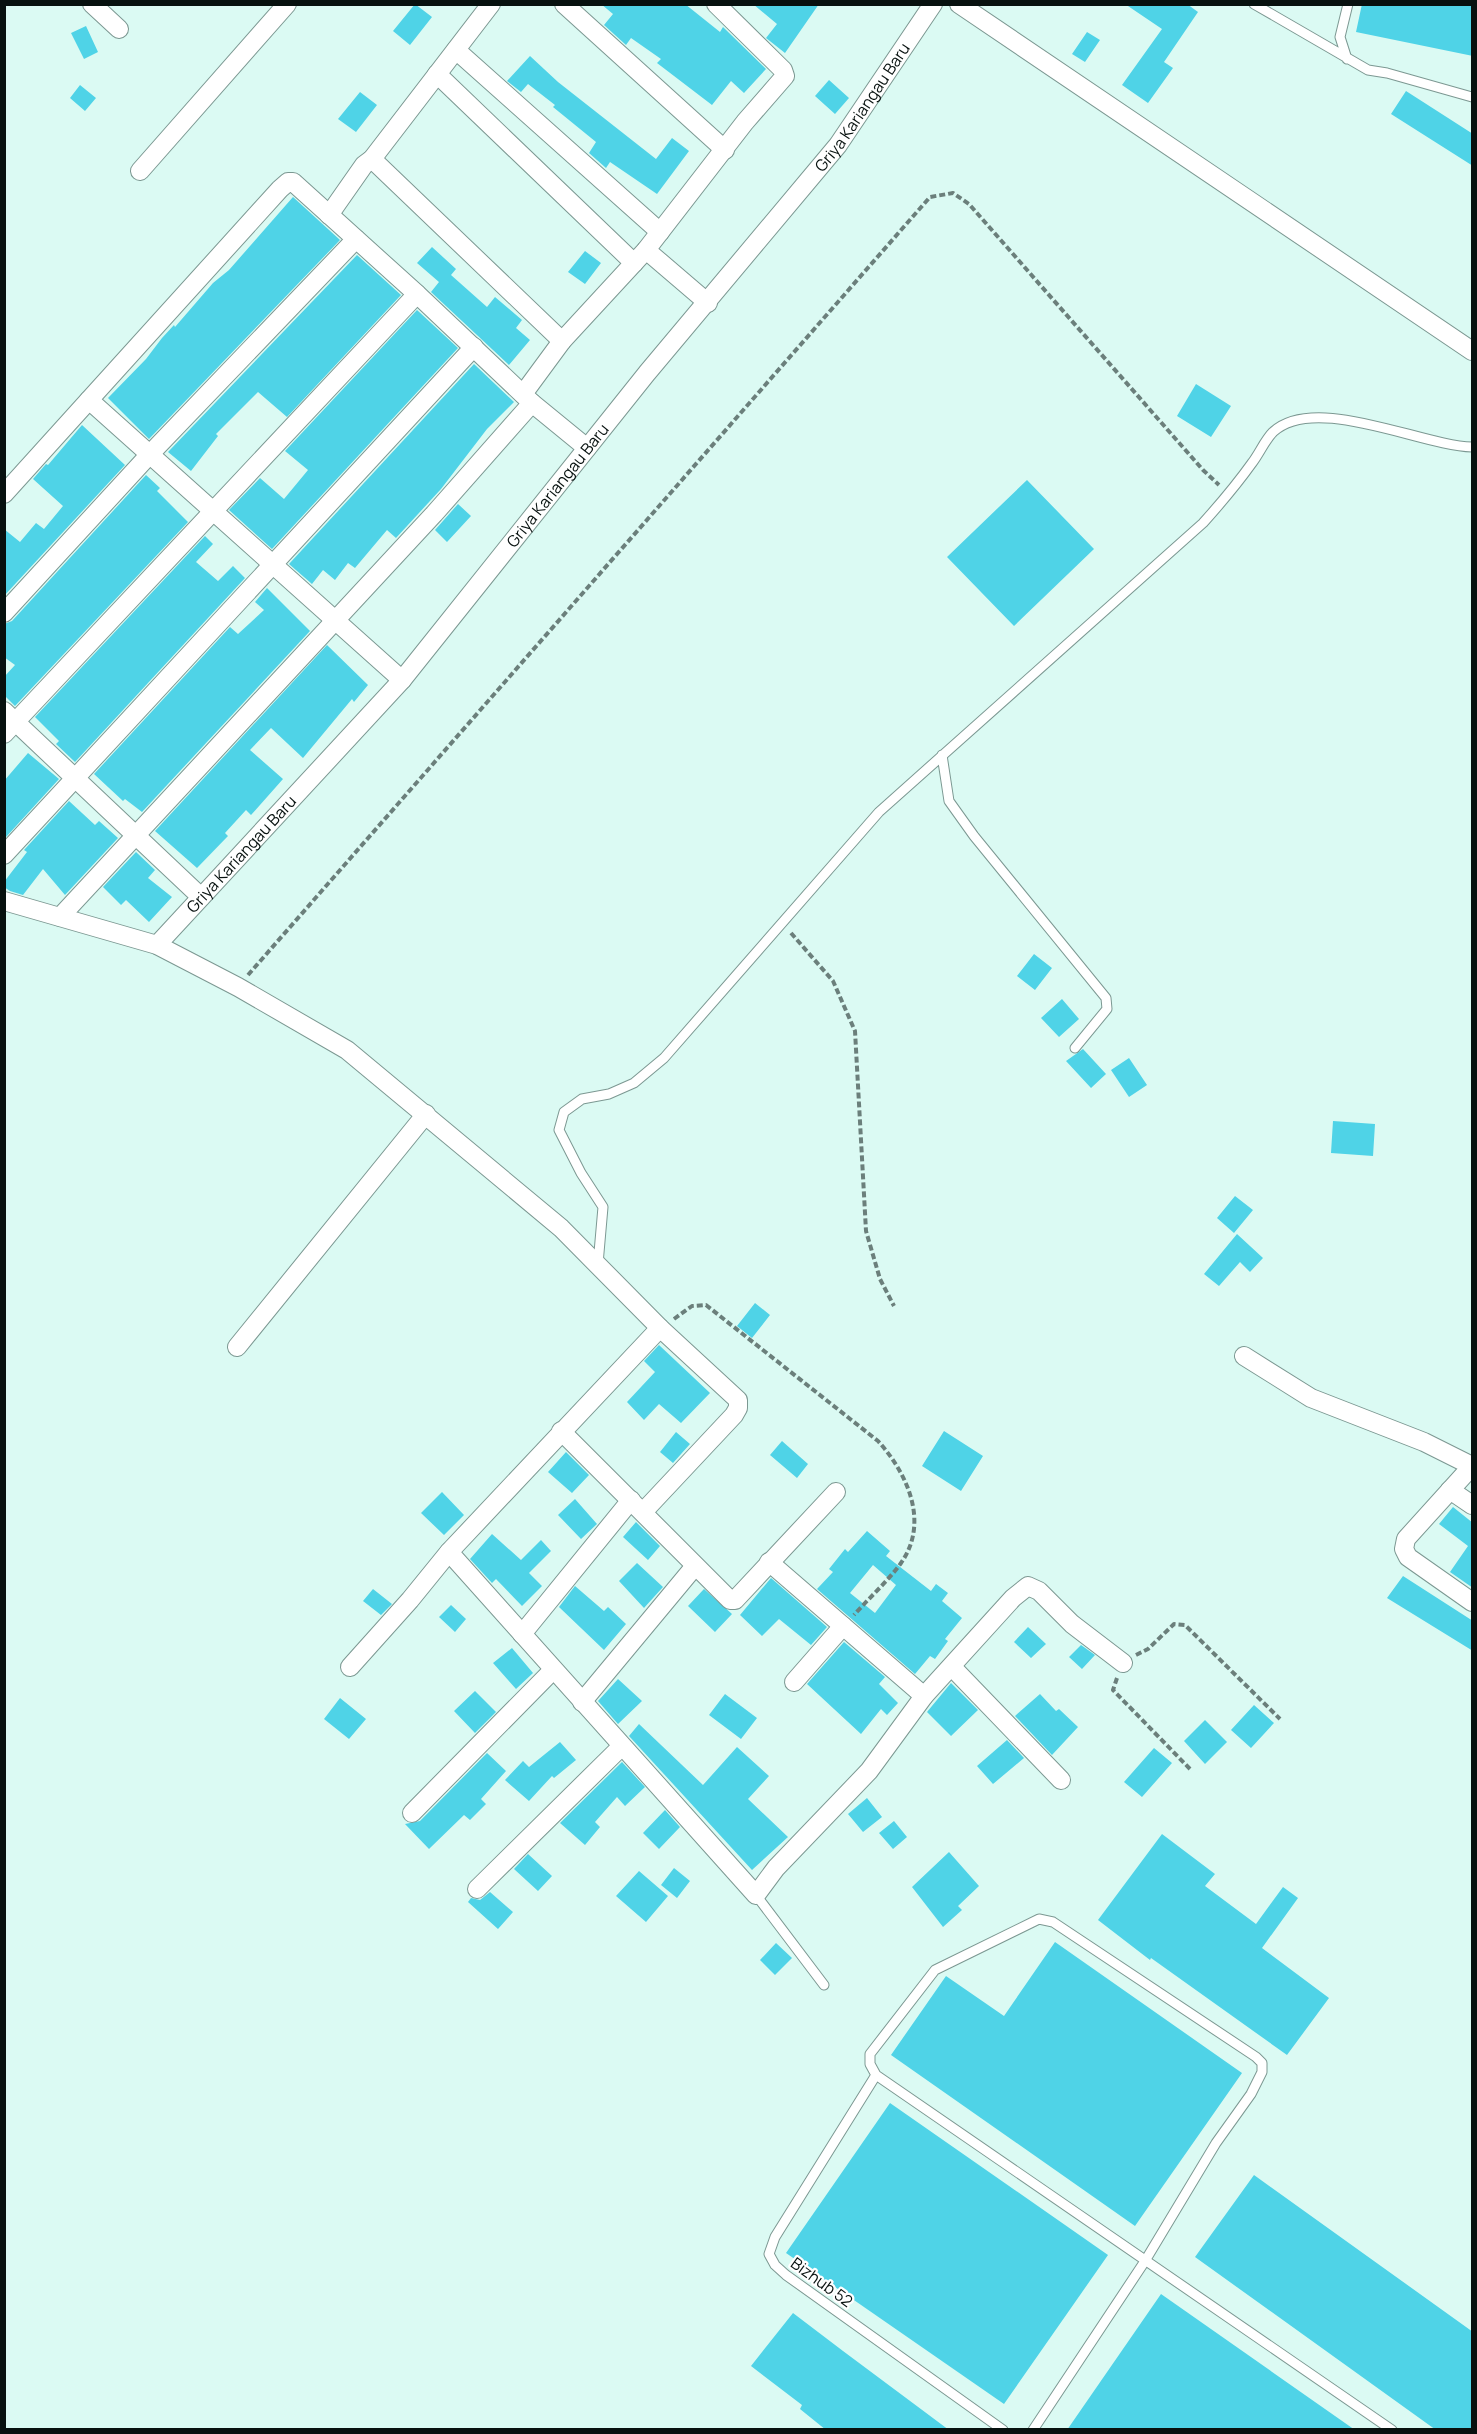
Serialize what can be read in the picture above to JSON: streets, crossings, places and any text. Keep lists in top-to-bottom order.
{
  "streets": {
    "street": ["Griya Kariangau Baru"],
    "lane": ["Bizhub 52"]
  }
}
